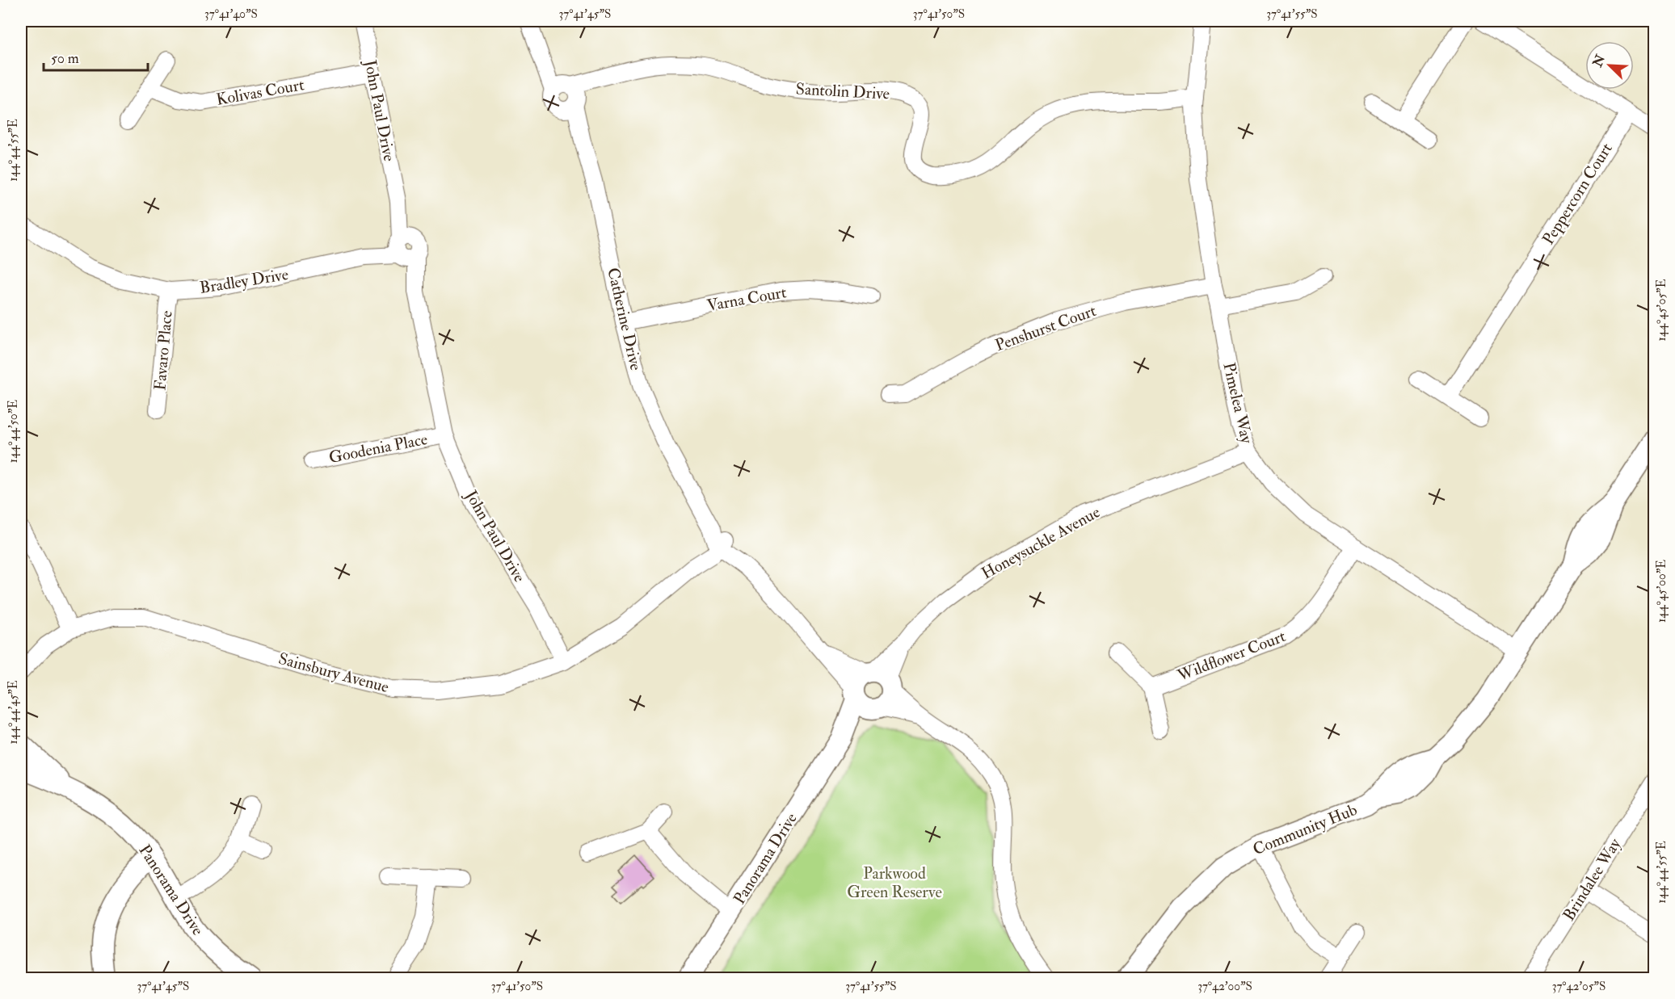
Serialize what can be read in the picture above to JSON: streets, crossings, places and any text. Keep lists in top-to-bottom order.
{
  "streets": {
    "street": [
      "Santolin Drive",
      "Kolivas Court",
      "John Paul Drive",
      "Peppercorn Court",
      "Bradley Drive",
      "Varna Court",
      "Catherine Drive",
      "Penshurst Court",
      "Favaro Place",
      "Pimelea Way",
      "Goodenia Place",
      "Honeysuckle Avenue",
      "Wildflower Court",
      "Sainsbury Avenue",
      "Community Hub",
      "Panorama Drive",
      "Brindalee Way"
    ]
  },
  "crossings": [
    ["Santolin Drive", "Catherine Drive"],
    ["Santolin Drive", "Pimelea Way"],
    ["Kolivas Court", "John Paul Drive"],
    ["John Paul Drive", "Bradley Drive"],
    ["John Paul Drive", "Goodenia Place"],
    ["John Paul Drive", "Sainsbury Avenue"],
    ["Bradley Drive", "Favaro Place"],
    ["Varna Court", "Catherine Drive"],
    ["Catherine Drive", "Sainsbury Avenue"],
    ["Penshurst Court", "Pimelea Way"],
    ["Pimelea Way", "Honeysuckle Avenue"],
    ["Pimelea Way", "Wildflower Court"],
    ["Pimelea Way", "Community Hub"],
    ["Honeysuckle Avenue", "Panorama Drive"]
  ],
  "parks": ["Parkwood Green Reserve"],
  "scale_bar": "50 m",
  "north": "top left",
  "coordinates": [
    "37°41'40\"S",
    "37°41'45\"S",
    "37°41'50\"S",
    "37°41'55\"S",
    "144°44'55\"E",
    "144°45'05\"E",
    "144°44'50\"E",
    "144°45'00\"E",
    "144°44'45\"E",
    "37°42'00\"S",
    "37°42'05\"S"
  ]
}
